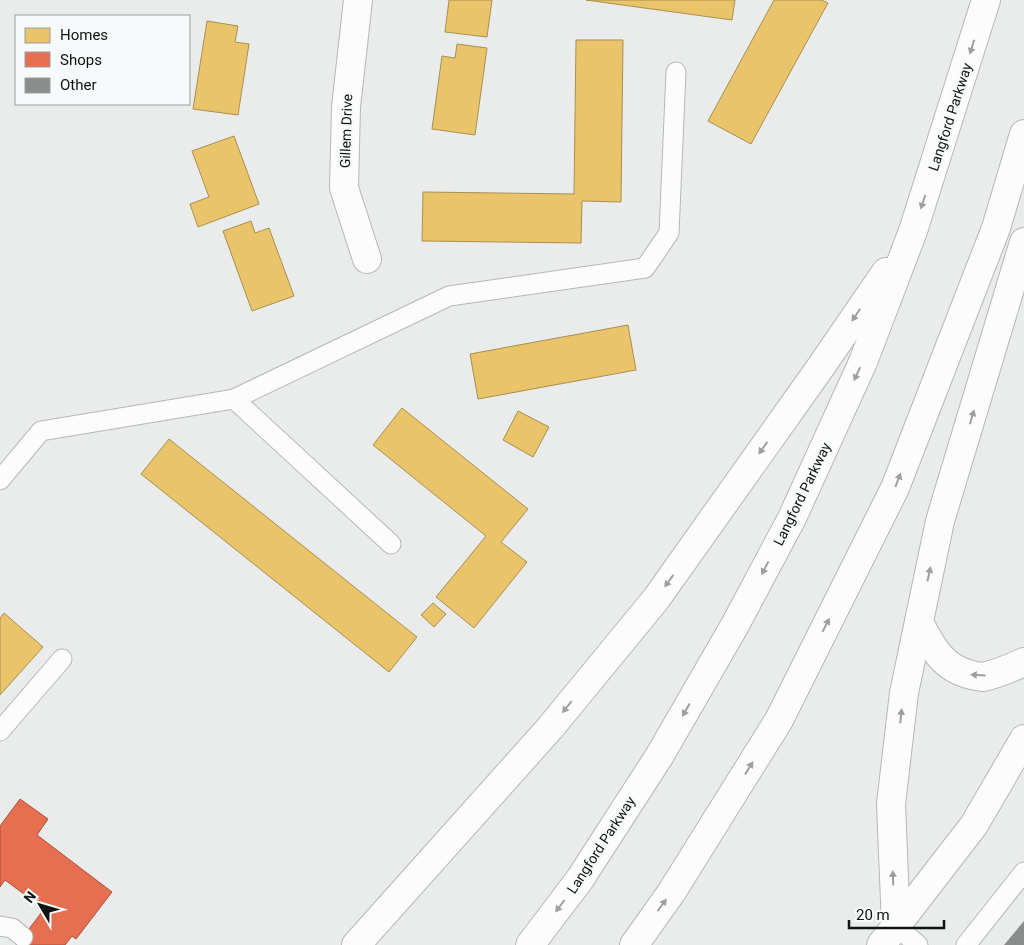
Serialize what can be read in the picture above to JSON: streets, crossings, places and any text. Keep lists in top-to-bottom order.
{
  "streets": {
    "main road": ["Langford Parkway", "Gillem Drive"]
  },
  "legend": ["Homes", "Shops", "Other"],
  "scale_bar": "20 m",
  "north": "top left"
}
